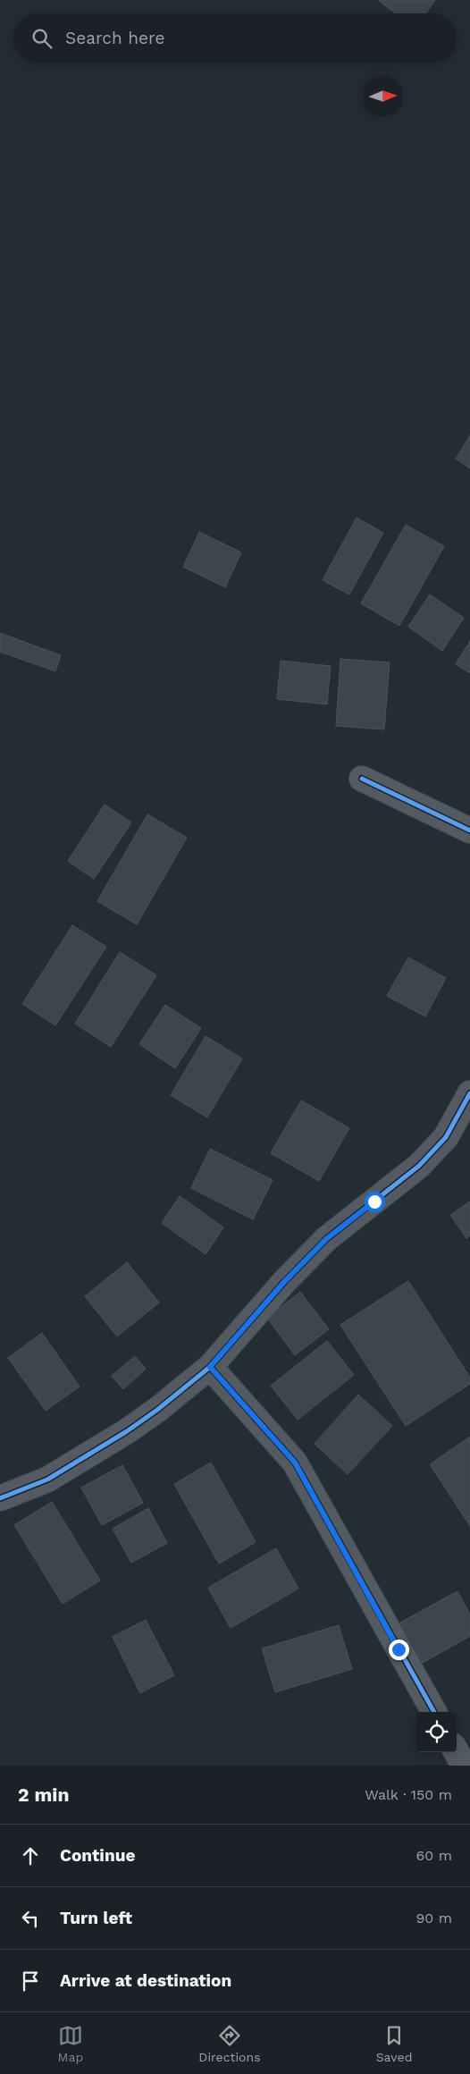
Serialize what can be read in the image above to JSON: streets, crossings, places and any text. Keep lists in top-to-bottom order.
{
  "north": "right",
  "page": {
    "search": "Search here",
    "heading": ["2 min", "Walk · 150 m"],
    "list": [
      ["Continue", "60 m"],
      ["Turn left", "90 m"],
      "Arrive at destination"
    ],
    "nav": ["Map", "Directions", "Saved"]
  }
}
